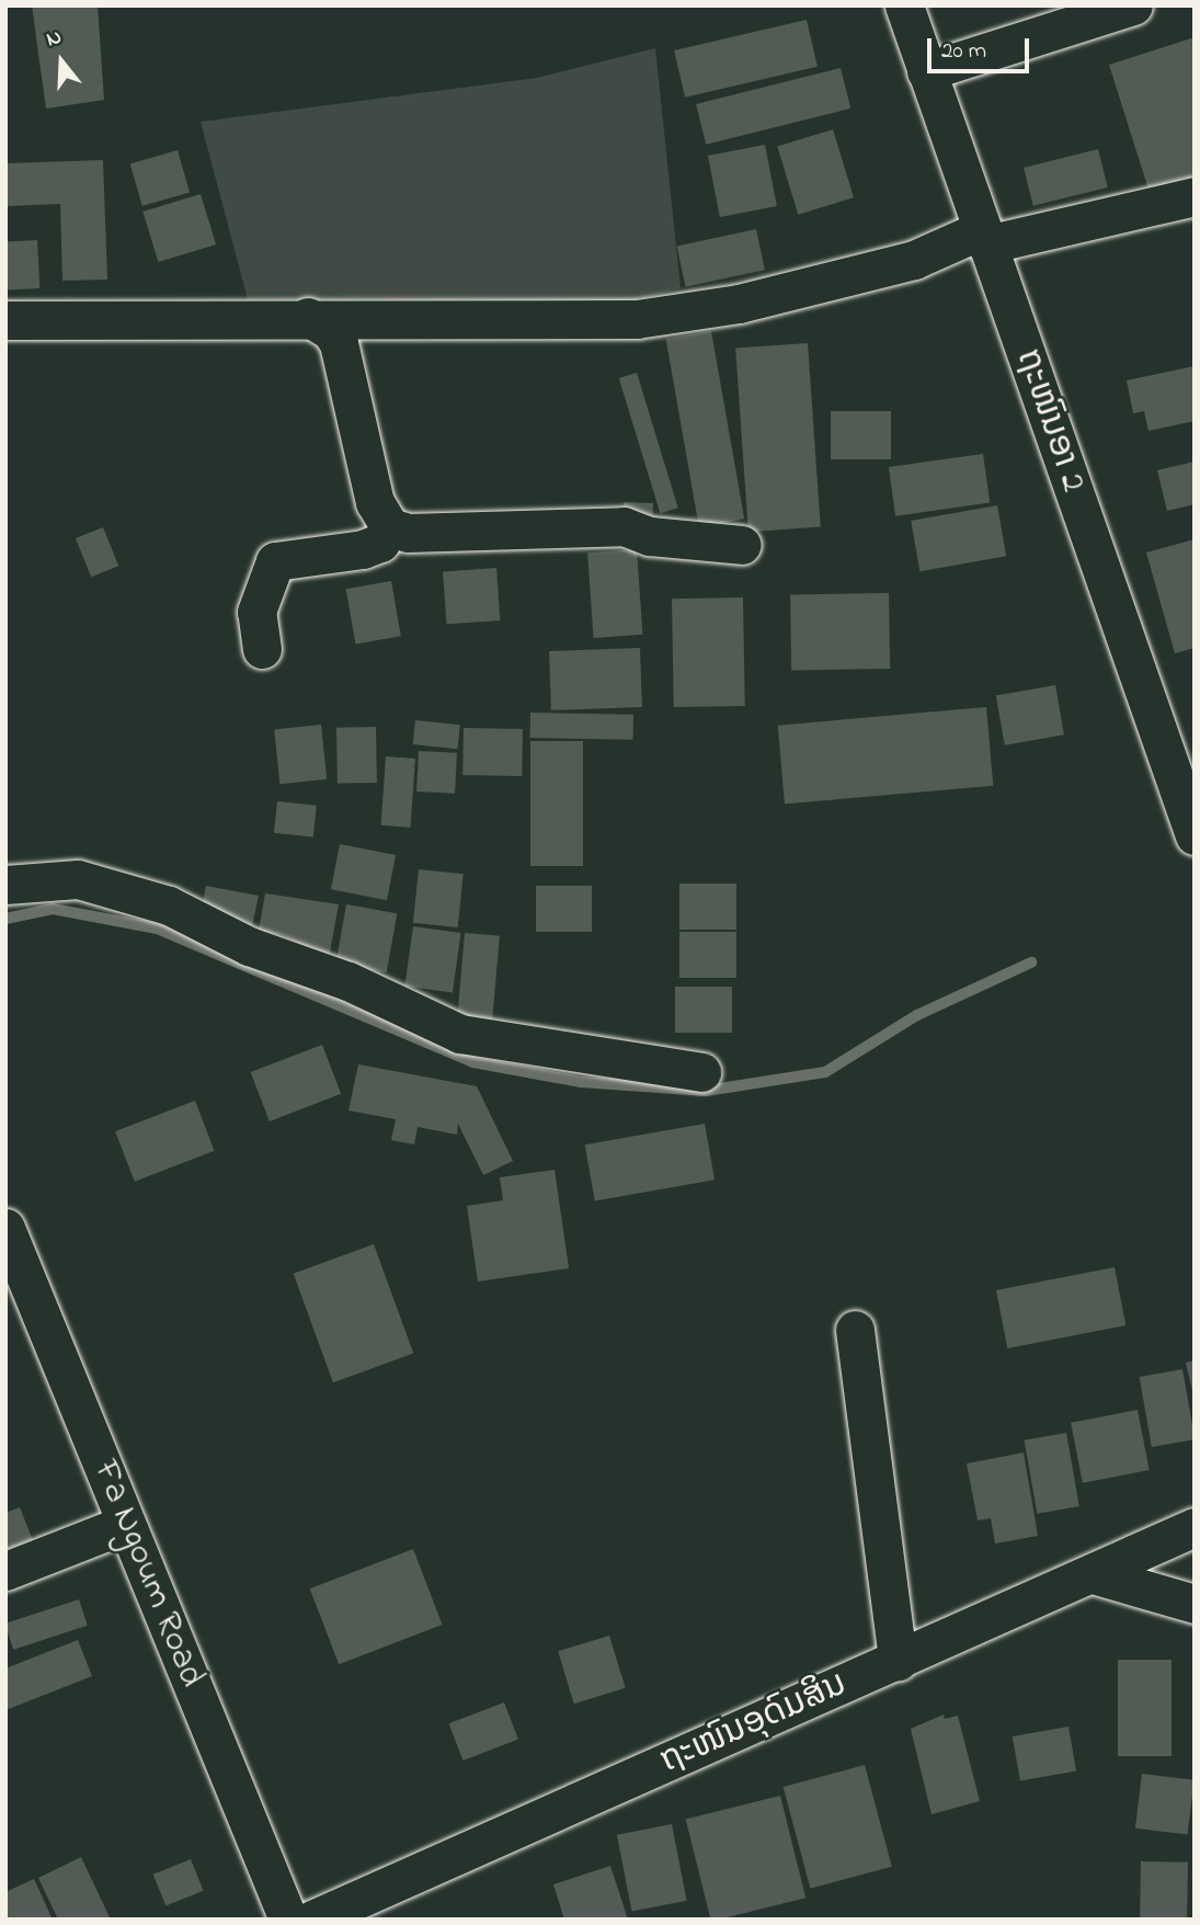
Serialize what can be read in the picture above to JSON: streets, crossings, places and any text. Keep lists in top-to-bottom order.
{
  "streets": {
    "street": ["ຖະໜົນອາ 2", "Fa Ngoum Road", "ຖະໜົນອຸດົມສິນ"]
  },
  "scale_bar": "20 m",
  "north": "top"
}
